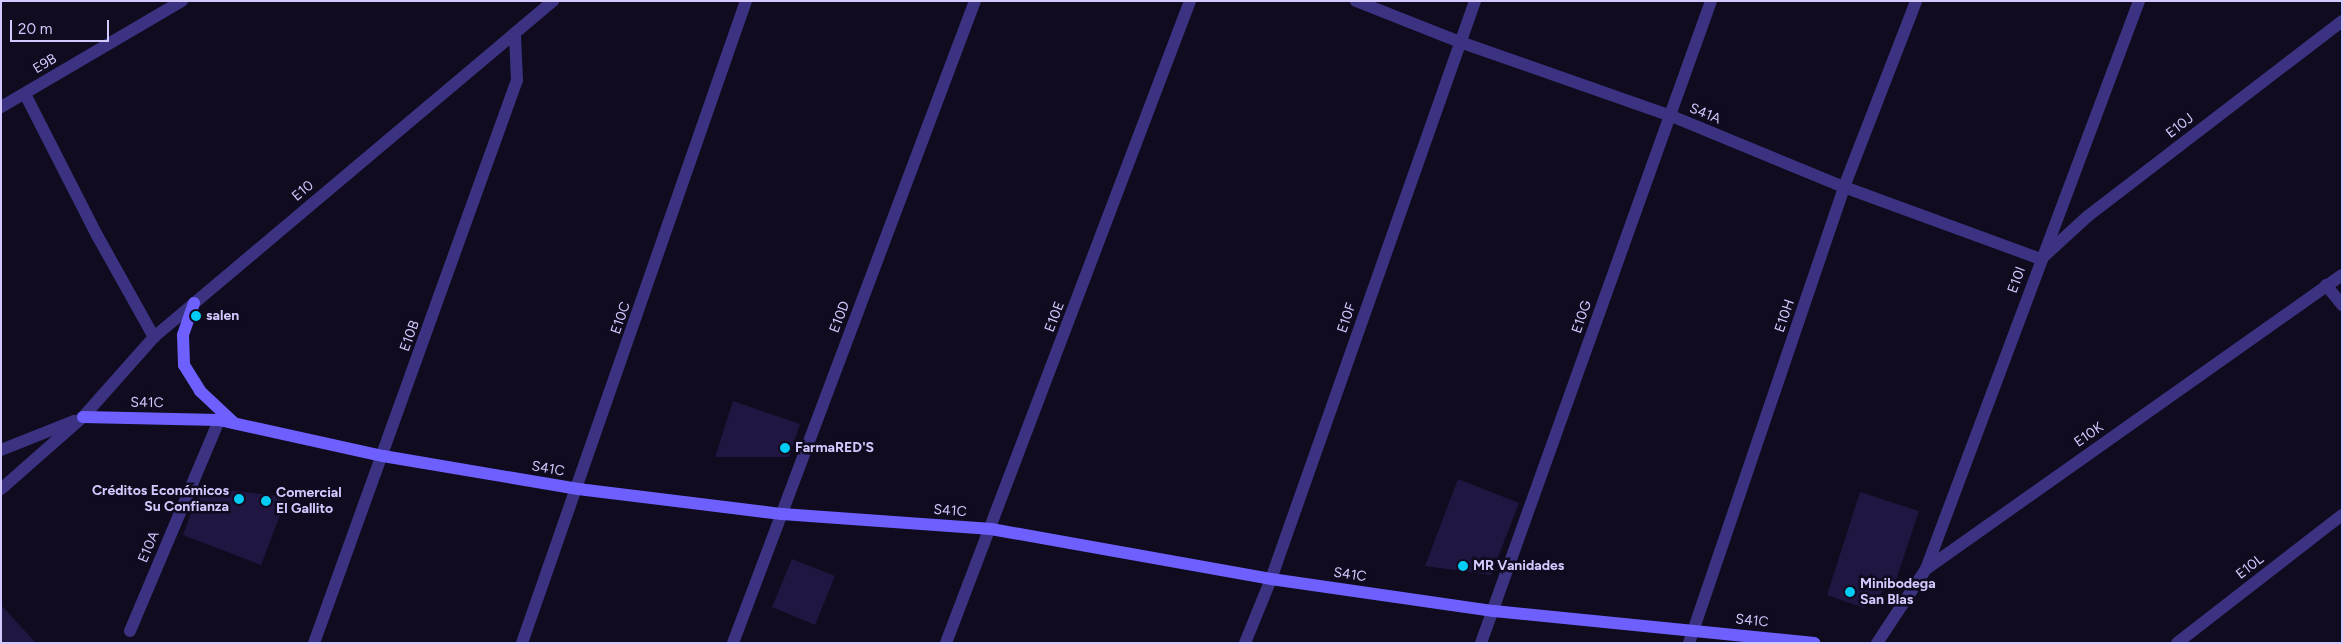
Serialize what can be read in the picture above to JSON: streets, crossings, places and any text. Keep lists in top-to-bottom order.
{
  "streets": {
    "street": [
      "E9B",
      "S41A",
      "E10J",
      "E10",
      "E10I",
      "E10H",
      "E10D",
      "E10E",
      "E10G",
      "E10C",
      "E10F",
      "E10B",
      "S41C",
      "E10K",
      "E10A",
      "E10L"
    ]
  },
  "crossings": [
    ["S41A", "E10J"],
    ["S41A", "E10I"],
    ["S41A", "E10H"],
    ["S41A", "E10G"],
    ["S41A", "E10F"],
    ["E10J", "E10I"],
    ["E10", "E10B"],
    ["E10", "S41C"],
    ["E10I", "E10K"],
    ["E10H", "S41C"],
    ["E10D", "S41C"],
    ["E10E", "S41C"],
    ["E10G", "S41C"],
    ["E10C", "S41C"],
    ["E10F", "S41C"],
    ["E10B", "S41C"],
    ["S41C", "E10A"]
  ],
  "places": [
    "salen",
    "FarmaRED'S",
    "Créditos Económicos Su Confianza",
    "Comercial El Gallito",
    "MR Vanidades",
    "Minibodega San Blas"
  ],
  "scale_bar": "20 m"
}
